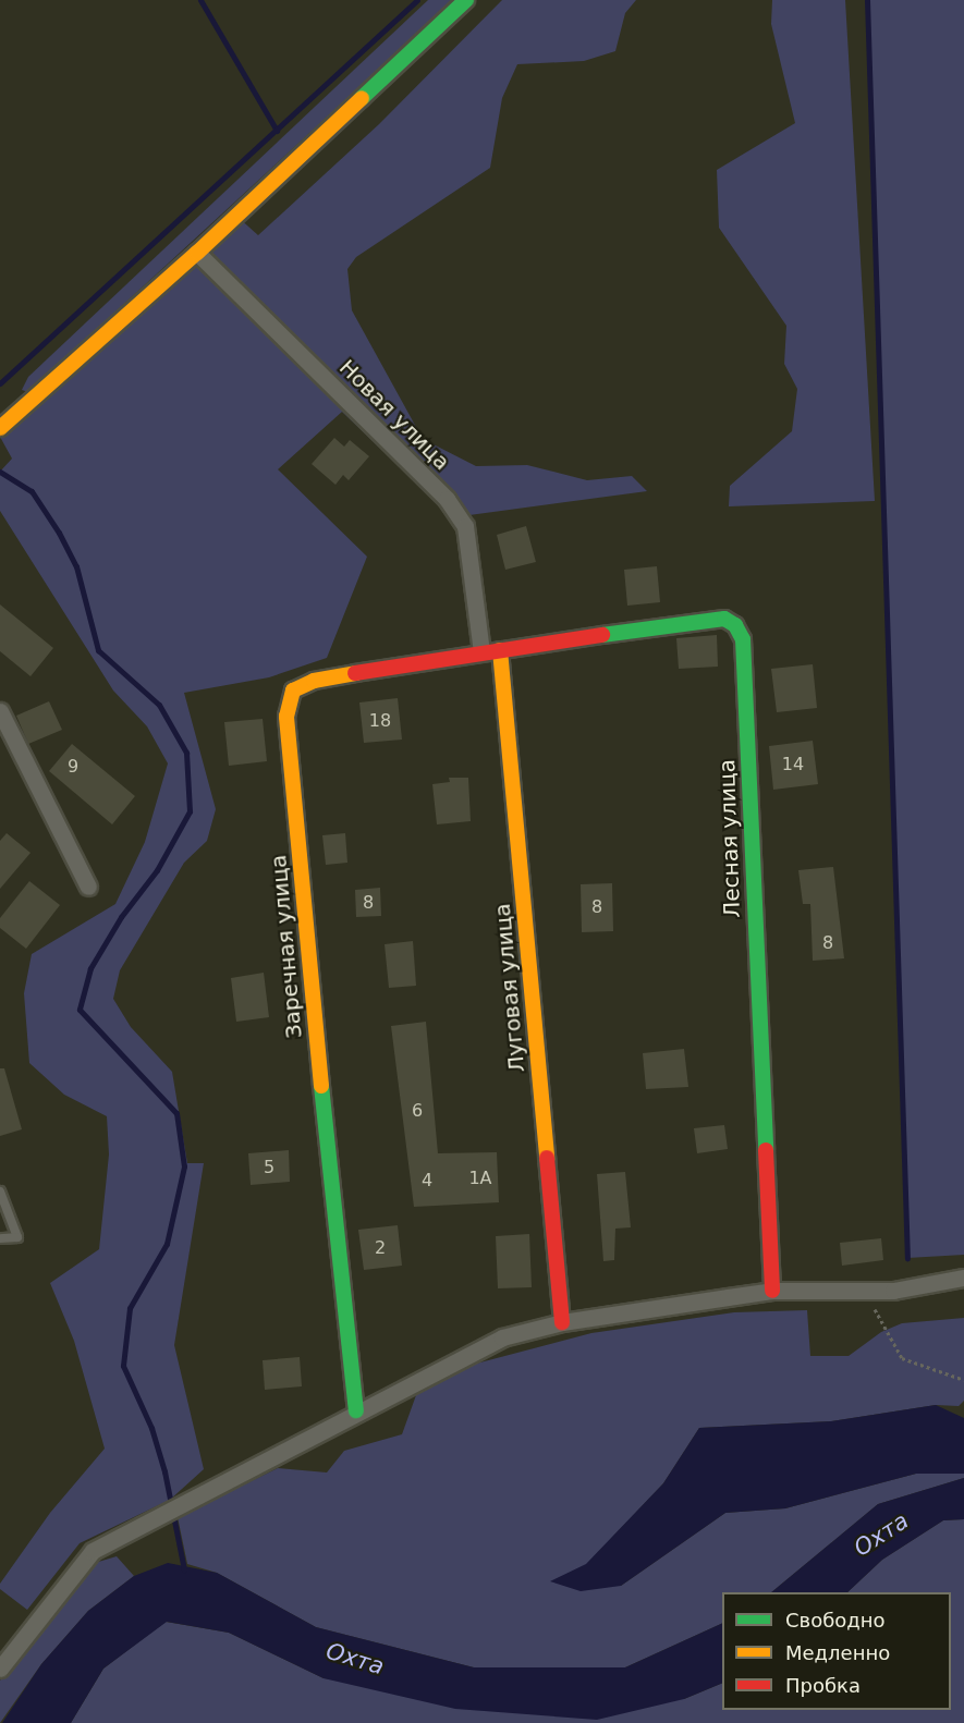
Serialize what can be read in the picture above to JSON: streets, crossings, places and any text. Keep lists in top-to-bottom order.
{
  "streets": {
    "street": [
      "Новая улица",
      "Лесная улица",
      "Заречная улица",
      "Луговая улица"
    ]
  },
  "crossings": [
    ["Новая улица", "Заречная улица"],
    ["Лесная улица", "Заречная улица"],
    ["Лесная улица", "Луговая улица"],
    ["Заречная улица", "Луговая улица"]
  ],
  "water": ["Охта"],
  "house_numbers": [
    "18",
    "14",
    "9",
    "8",
    "8",
    "8",
    "6",
    "5",
    "1А",
    "4",
    "2"
  ],
  "legend": ["Свободно", "Медленно", "Пробка"]
}
